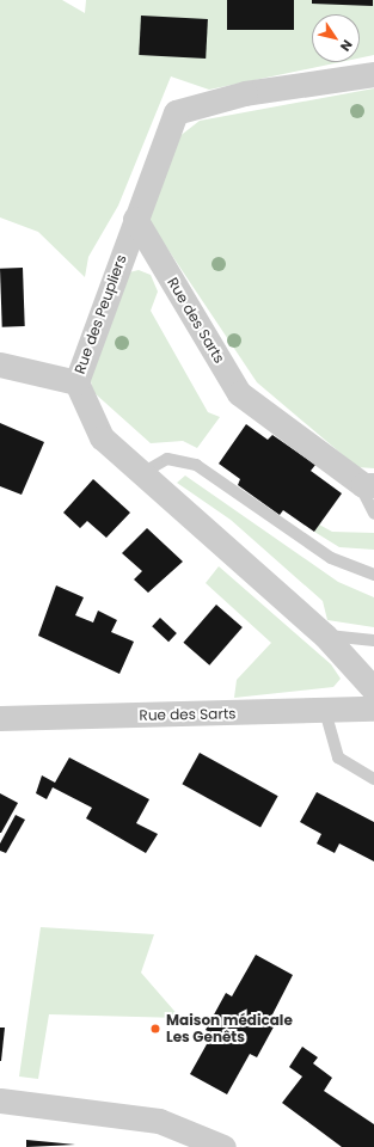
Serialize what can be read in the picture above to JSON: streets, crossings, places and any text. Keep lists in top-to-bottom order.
{
  "streets": {
    "street": ["Rue des Peupliers", "Rue des Sarts"]
  },
  "crossings": [
    ["Rue des Peupliers", "Rue des Sarts"]
  ],
  "places": ["Maison médicale Les Genêts"],
  "north": "bottom right"
}
